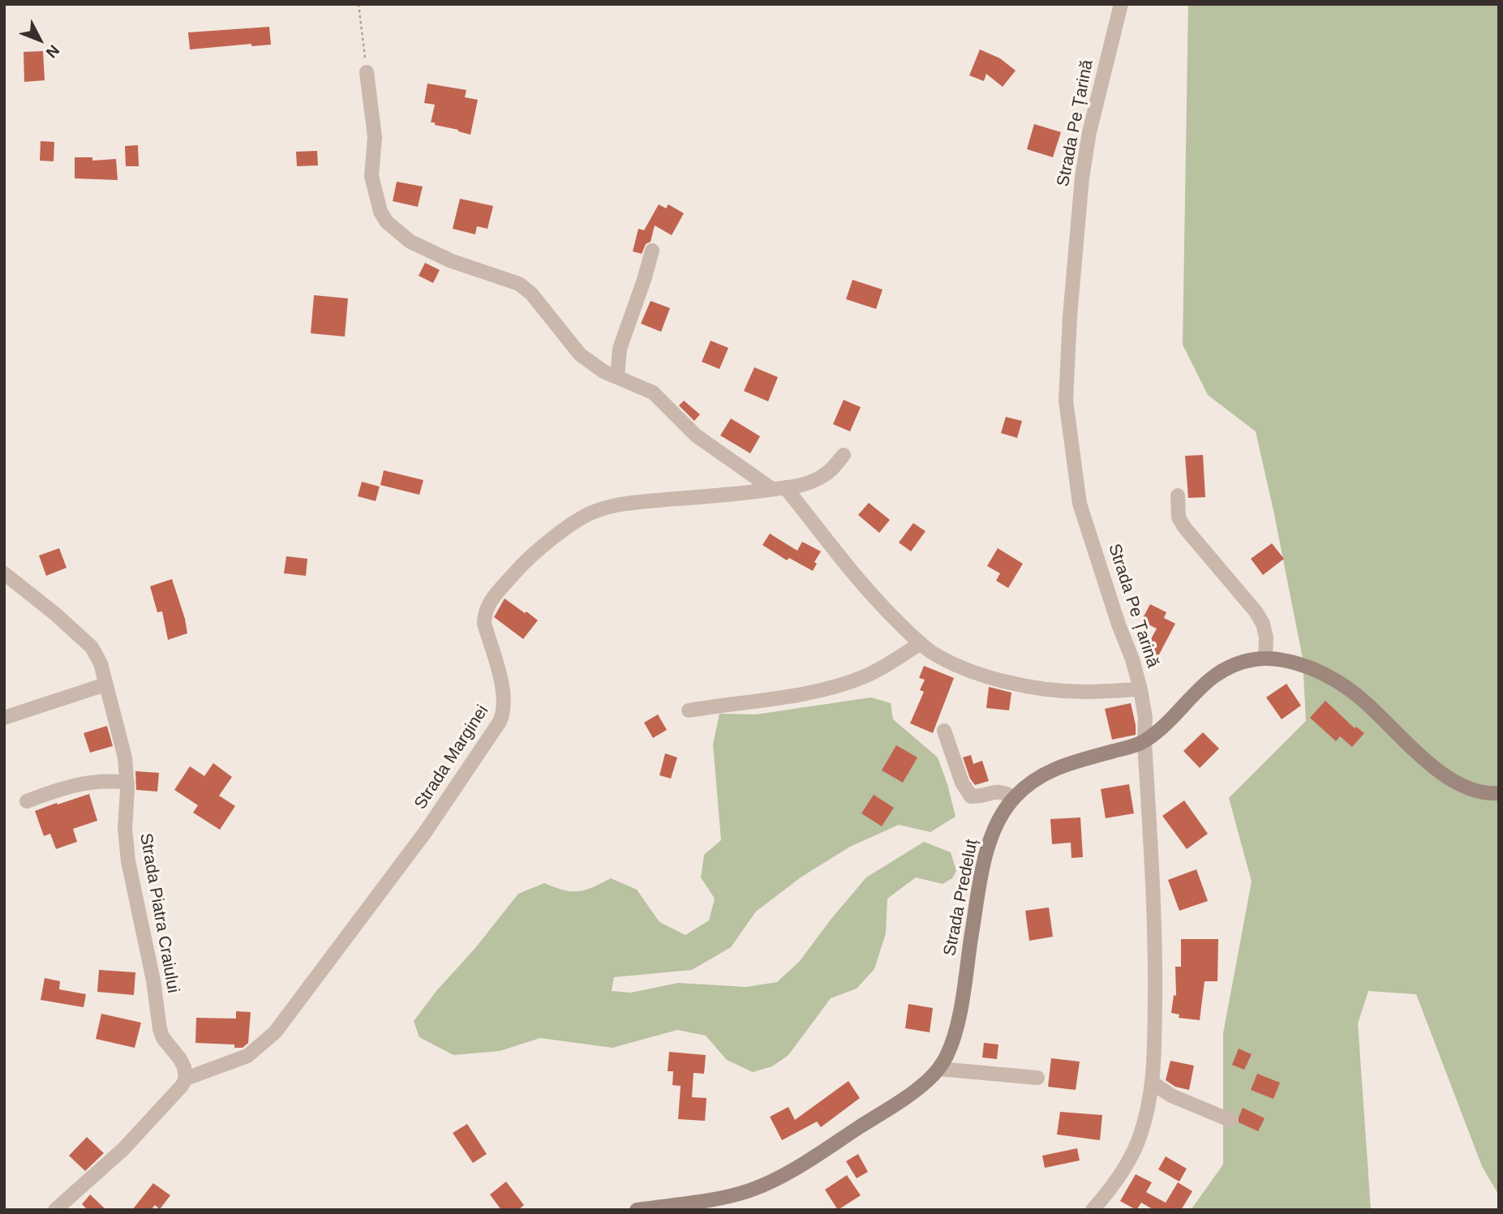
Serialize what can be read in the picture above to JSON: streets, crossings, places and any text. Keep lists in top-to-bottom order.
{
  "streets": {
    "main road": ["Strada Predeluț"],
    "street": ["Strada Pe Țarină", "Strada Marginei", "Strada Piatra Craiului"]
  },
  "crossings": [
    ["Strada Pe Țarină", "Strada Predeluț"],
    ["Strada Marginei", "Strada Piatra Craiului"]
  ],
  "north": "bottom right"
}
